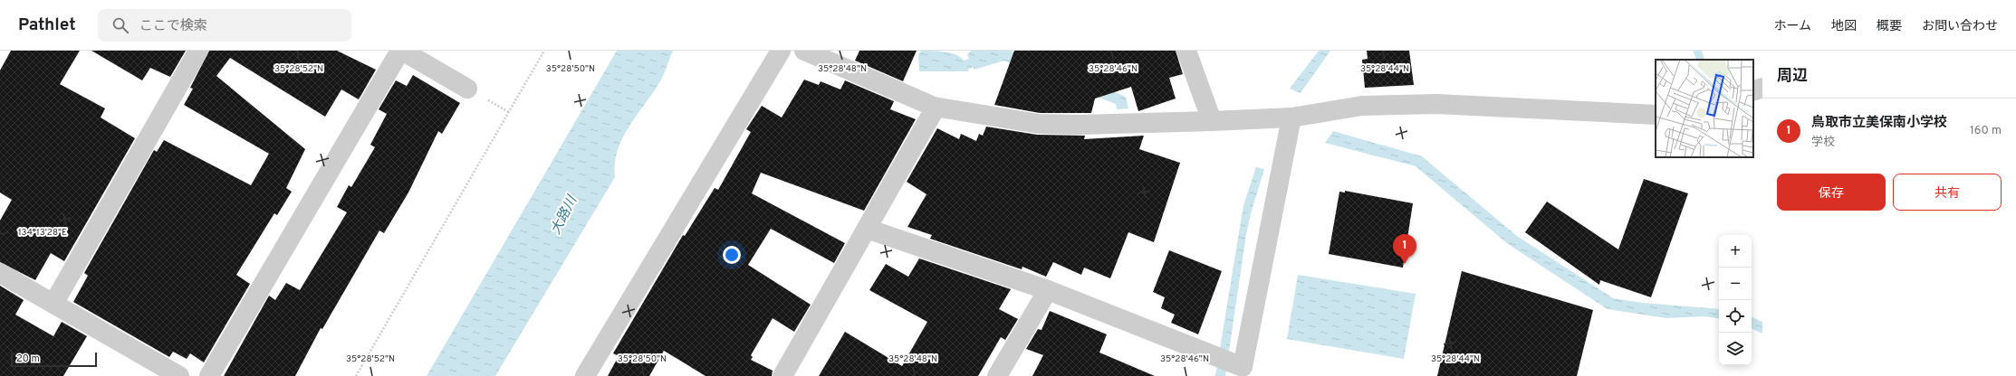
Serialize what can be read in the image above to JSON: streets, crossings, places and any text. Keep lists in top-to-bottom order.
{
  "water": ["大路川"],
  "scale_bar": "20 m",
  "page": {
    "header": "Pathlet",
    "search": "ここで検索",
    "nav": [
      "ホーム",
      "地図",
      "概要",
      "お問い合わせ"
    ],
    "heading": "周辺",
    "list": [
      {
        "mark": "1",
        "name": "鳥取市立美保南小学校",
        "note": "学校",
        "value": "160 m"
      }
    ],
    "buttons": ["保存", "共有"],
    "pins": "1",
    "map_buttons": ["+", "−"],
    "scale": "20 m"
  },
  "coordinates": [
    "35°28'52\"N",
    "35°28'50\"N",
    "35°28'48\"N",
    "35°28'46\"N",
    "35°28'44\"N",
    "134°13'28\"E"
  ]
}
